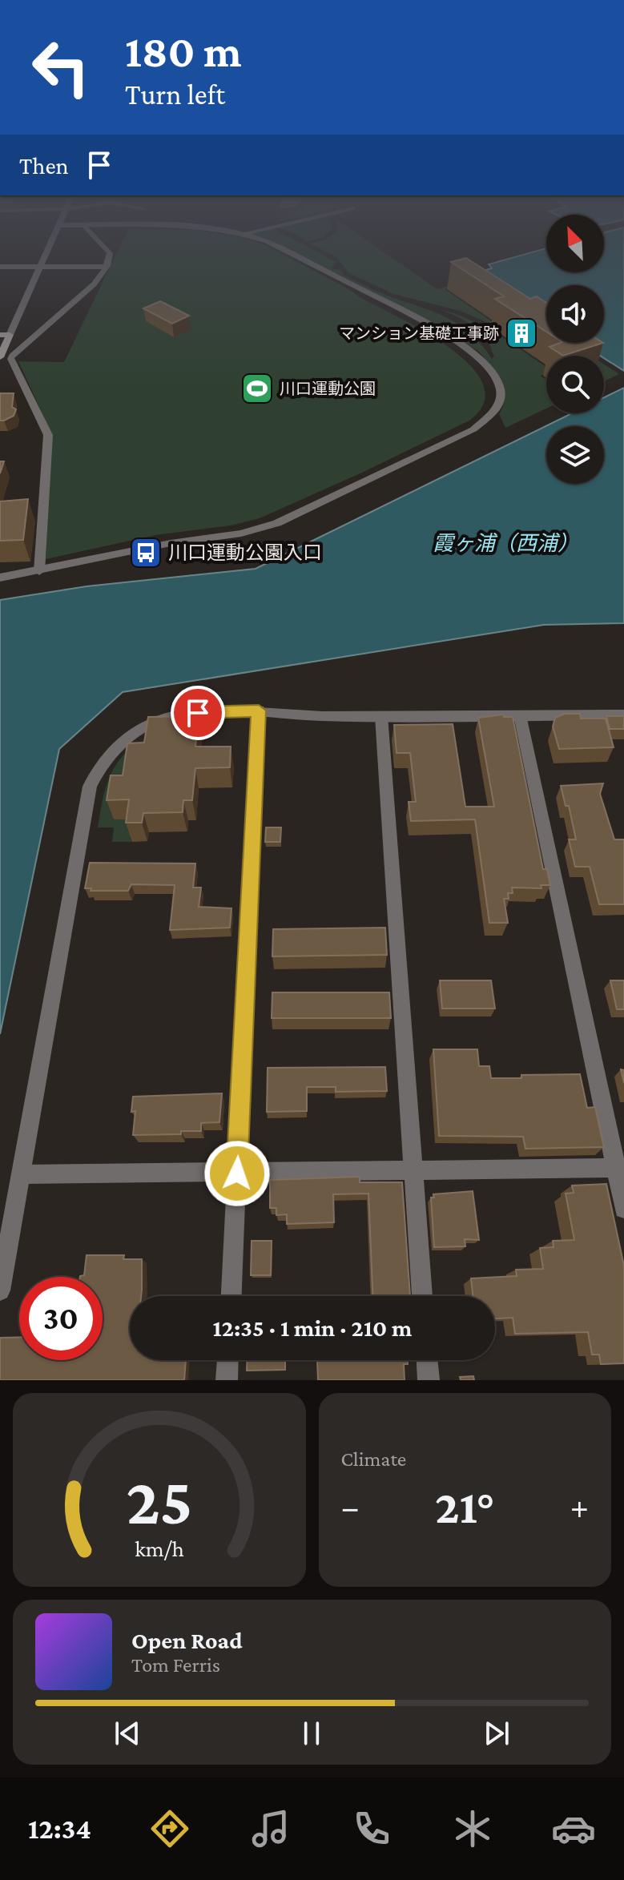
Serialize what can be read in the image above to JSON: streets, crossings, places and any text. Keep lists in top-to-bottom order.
{
  "water": ["霞ヶ浦（西浦）"],
  "places": {
    "building": ["マンション基礎工事跡"],
    "sports": ["川口運動公園"],
    "bus stop": ["川口運動公園入口"]
  },
  "north": "top left",
  "page": {
    "turn": ["180 m", "Turn left"],
    "then": "Then",
    "limit": "30",
    "trip": "12:35 · 1 min · 210 m",
    "tile": "Climate",
    "heat": ["−", "21°", "+"],
    "song": ["Open Road", "Tom Ferris"],
    "tabs": "12:34",
    "gauge": ["25", "km/h"]
  }
}
